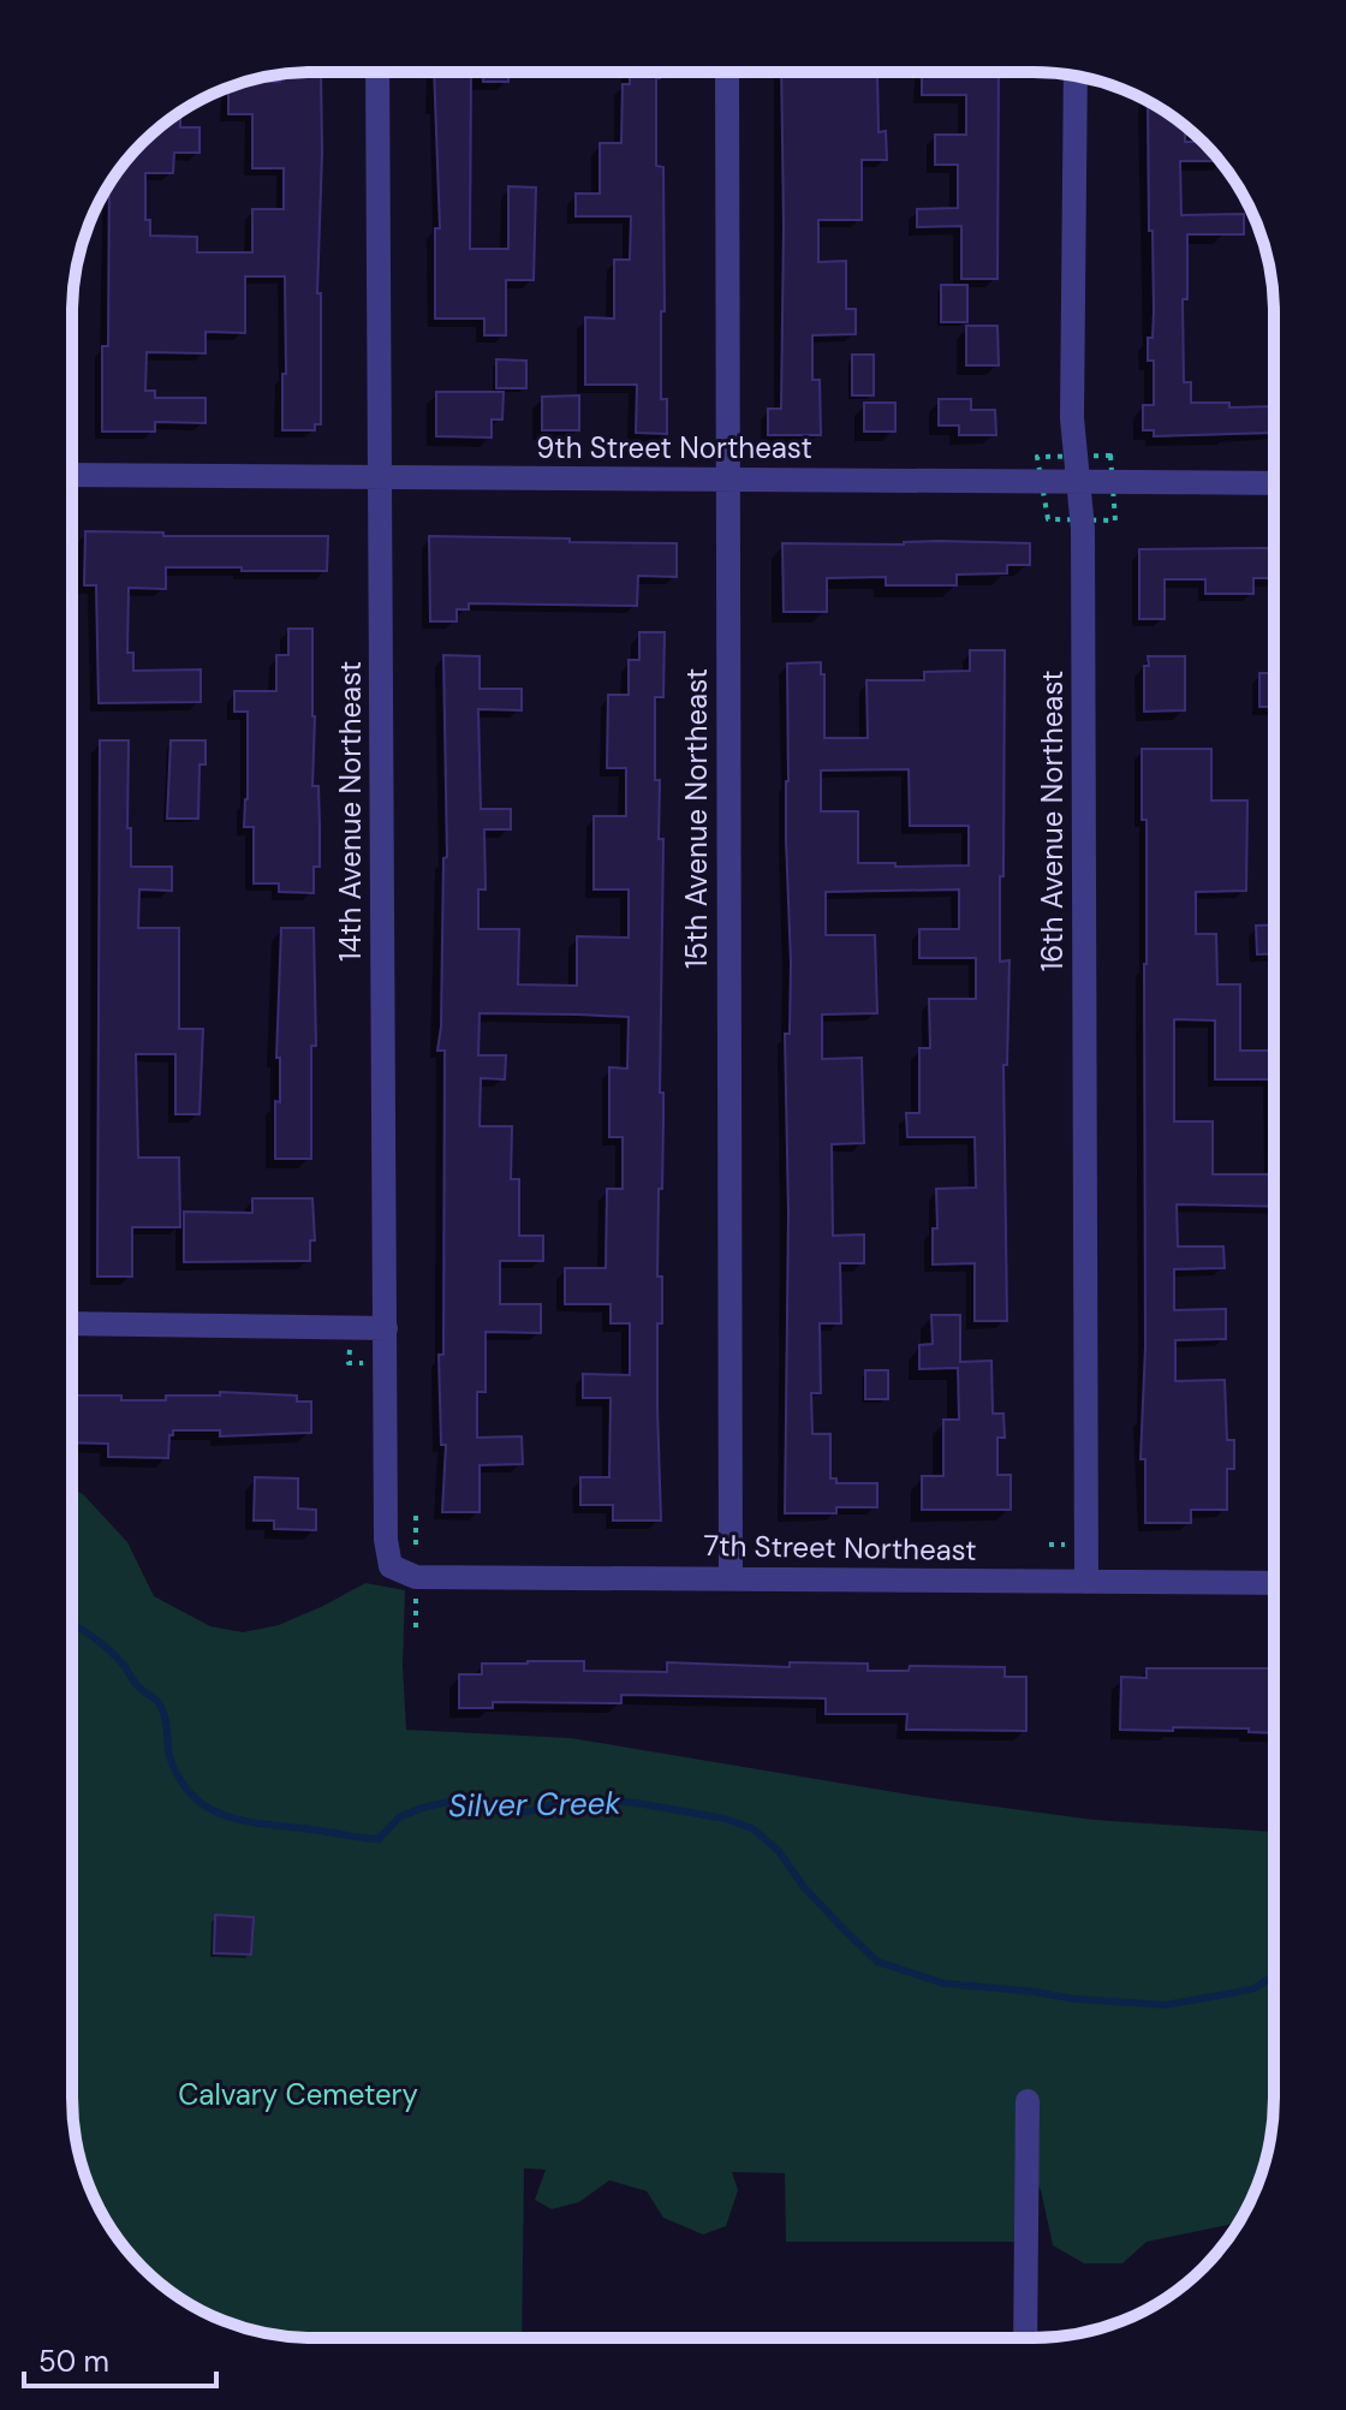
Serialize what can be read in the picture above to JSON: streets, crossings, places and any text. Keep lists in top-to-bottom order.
{
  "streets": {
    "street": [
      "9th Street Northeast",
      "14th Avenue Northeast",
      "15th Avenue Northeast",
      "16th Avenue Northeast",
      "7th Street Northeast"
    ]
  },
  "crossings": [
    ["9th Street Northeast", "14th Avenue Northeast"],
    ["9th Street Northeast", "15th Avenue Northeast"],
    ["9th Street Northeast", "16th Avenue Northeast"],
    ["14th Avenue Northeast", "7th Street Northeast"],
    ["15th Avenue Northeast", "7th Street Northeast"],
    ["16th Avenue Northeast", "7th Street Northeast"]
  ],
  "water": ["Silver Creek"],
  "parks": ["Calvary Cemetery"],
  "scale_bar": "50 m"
}
